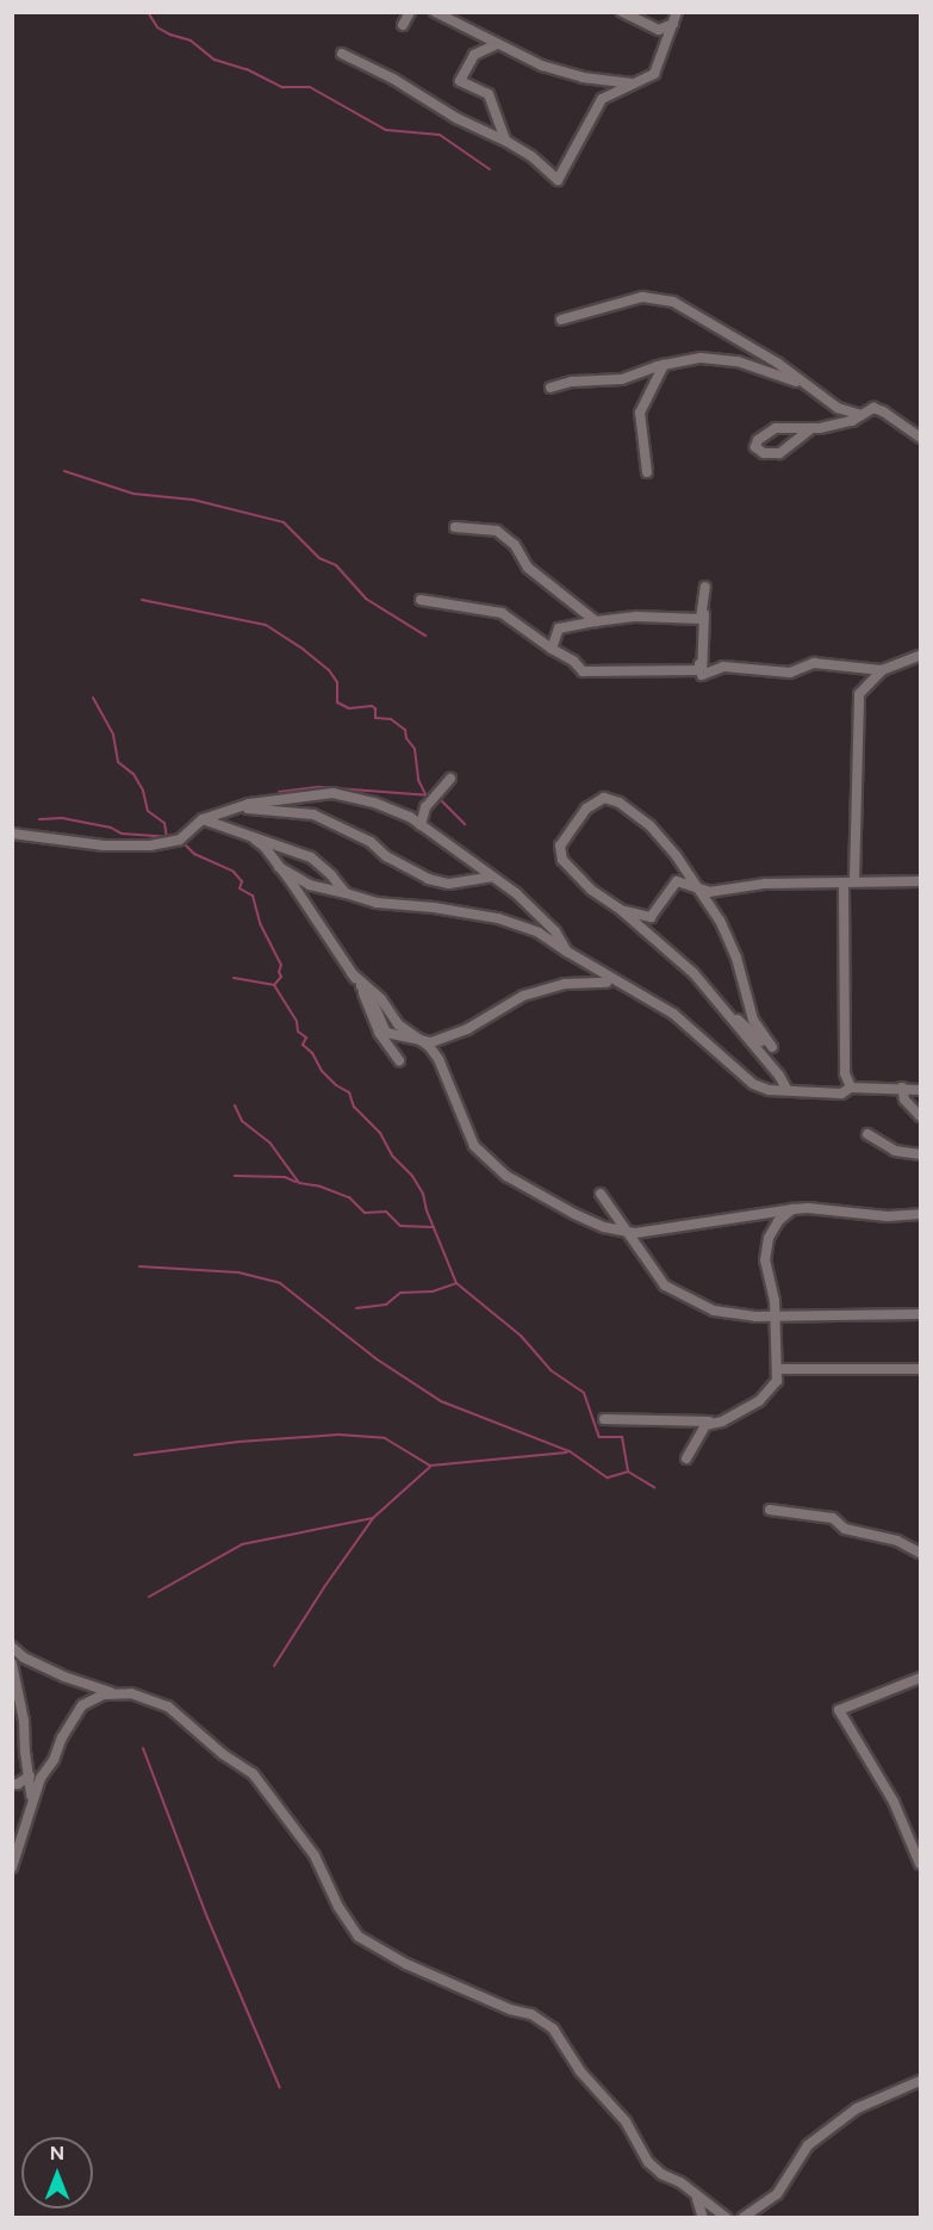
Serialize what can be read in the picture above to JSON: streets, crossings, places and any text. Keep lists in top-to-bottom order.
{
  "north": "top"
}
